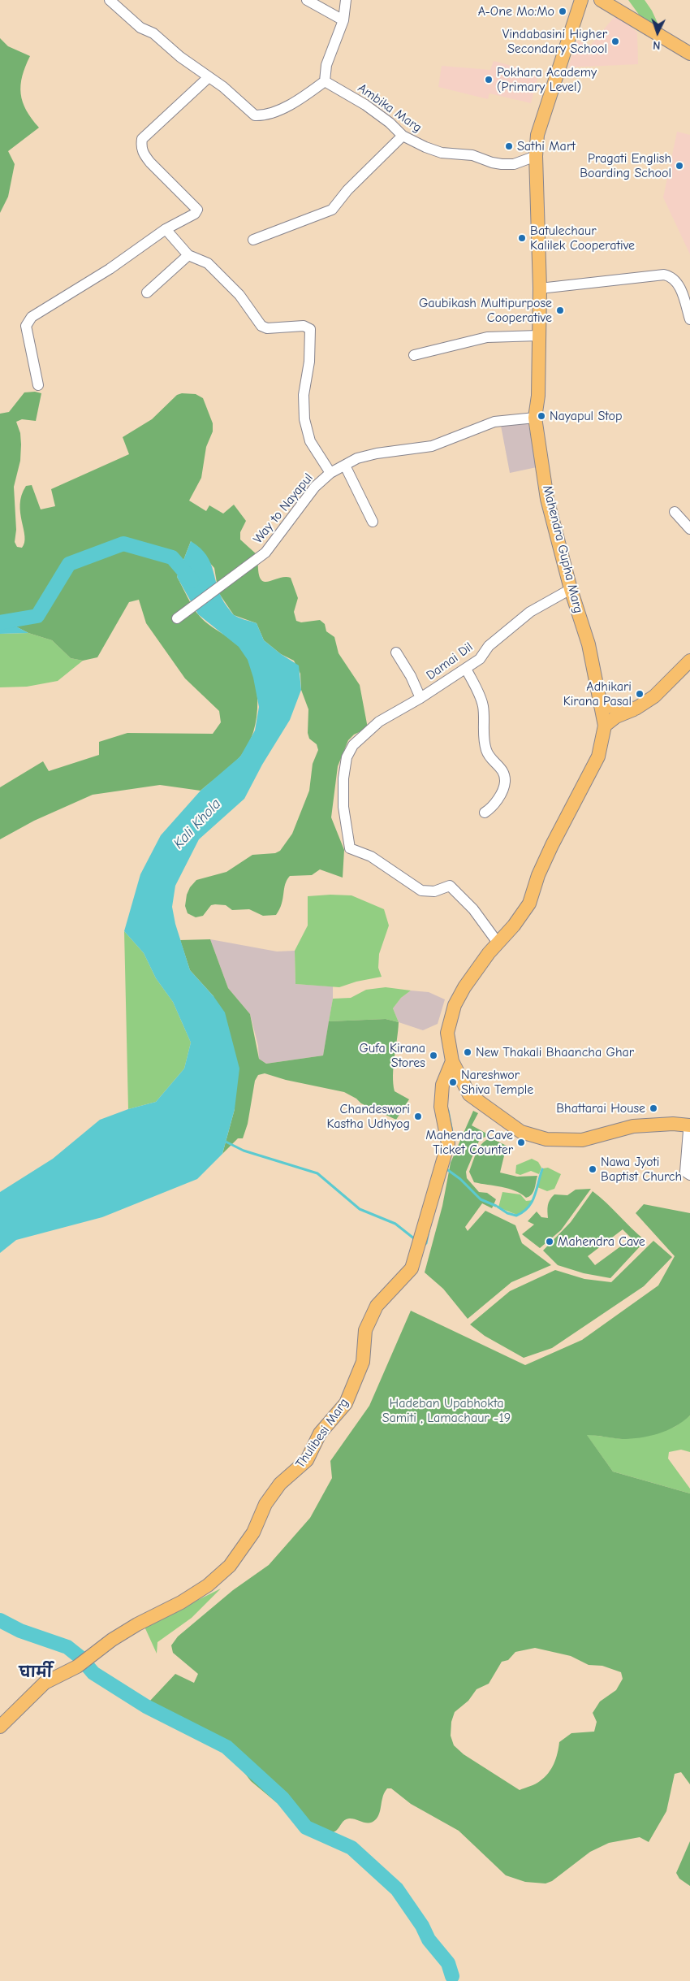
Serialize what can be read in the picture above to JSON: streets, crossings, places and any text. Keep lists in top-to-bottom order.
{
  "streets": {
    "main road": ["Mahendra Gupha Marg", "Thulibesi Marg"],
    "street": ["Ambika Marg", "Way to Nayapul", "Damai Dil"]
  },
  "crossings": [
    ["Ambika Marg", "Mahendra Gupha Marg"],
    ["Way to Nayapul", "Mahendra Gupha Marg"],
    ["Mahendra Gupha Marg", "Damai Dil"],
    ["Mahendra Gupha Marg", "Thulibesi Marg"]
  ],
  "districts": ["घार्मी"],
  "water": ["Kali Khola"],
  "parks": ["Hadeban Upabhokta Samiti , Lamachaur -19"],
  "places": [
    "A-One Mo:Mo",
    "Vindabasini Higher Secondary School",
    "Pokhara Academy (Primary Level)",
    "Sathi Mart",
    "Pragati English Boarding School",
    "Batulechaur Kalilek Cooperative",
    "Gaubikash Multipurpose Cooperative",
    "Nayapul Stop",
    "Adhikari Kirana Pasal",
    "New Thakali Bhaancha Ghar",
    "Gufa Kirana Stores",
    "Nareshwor Shiva Temple",
    "Bhattarai House",
    "Chandeswori Kastha Udhyog",
    "Mahendra Cave Ticket Counter",
    "Nawa Jyoti Baptist Church",
    "Mahendra Cave"
  ],
  "north": "bottom"
}
